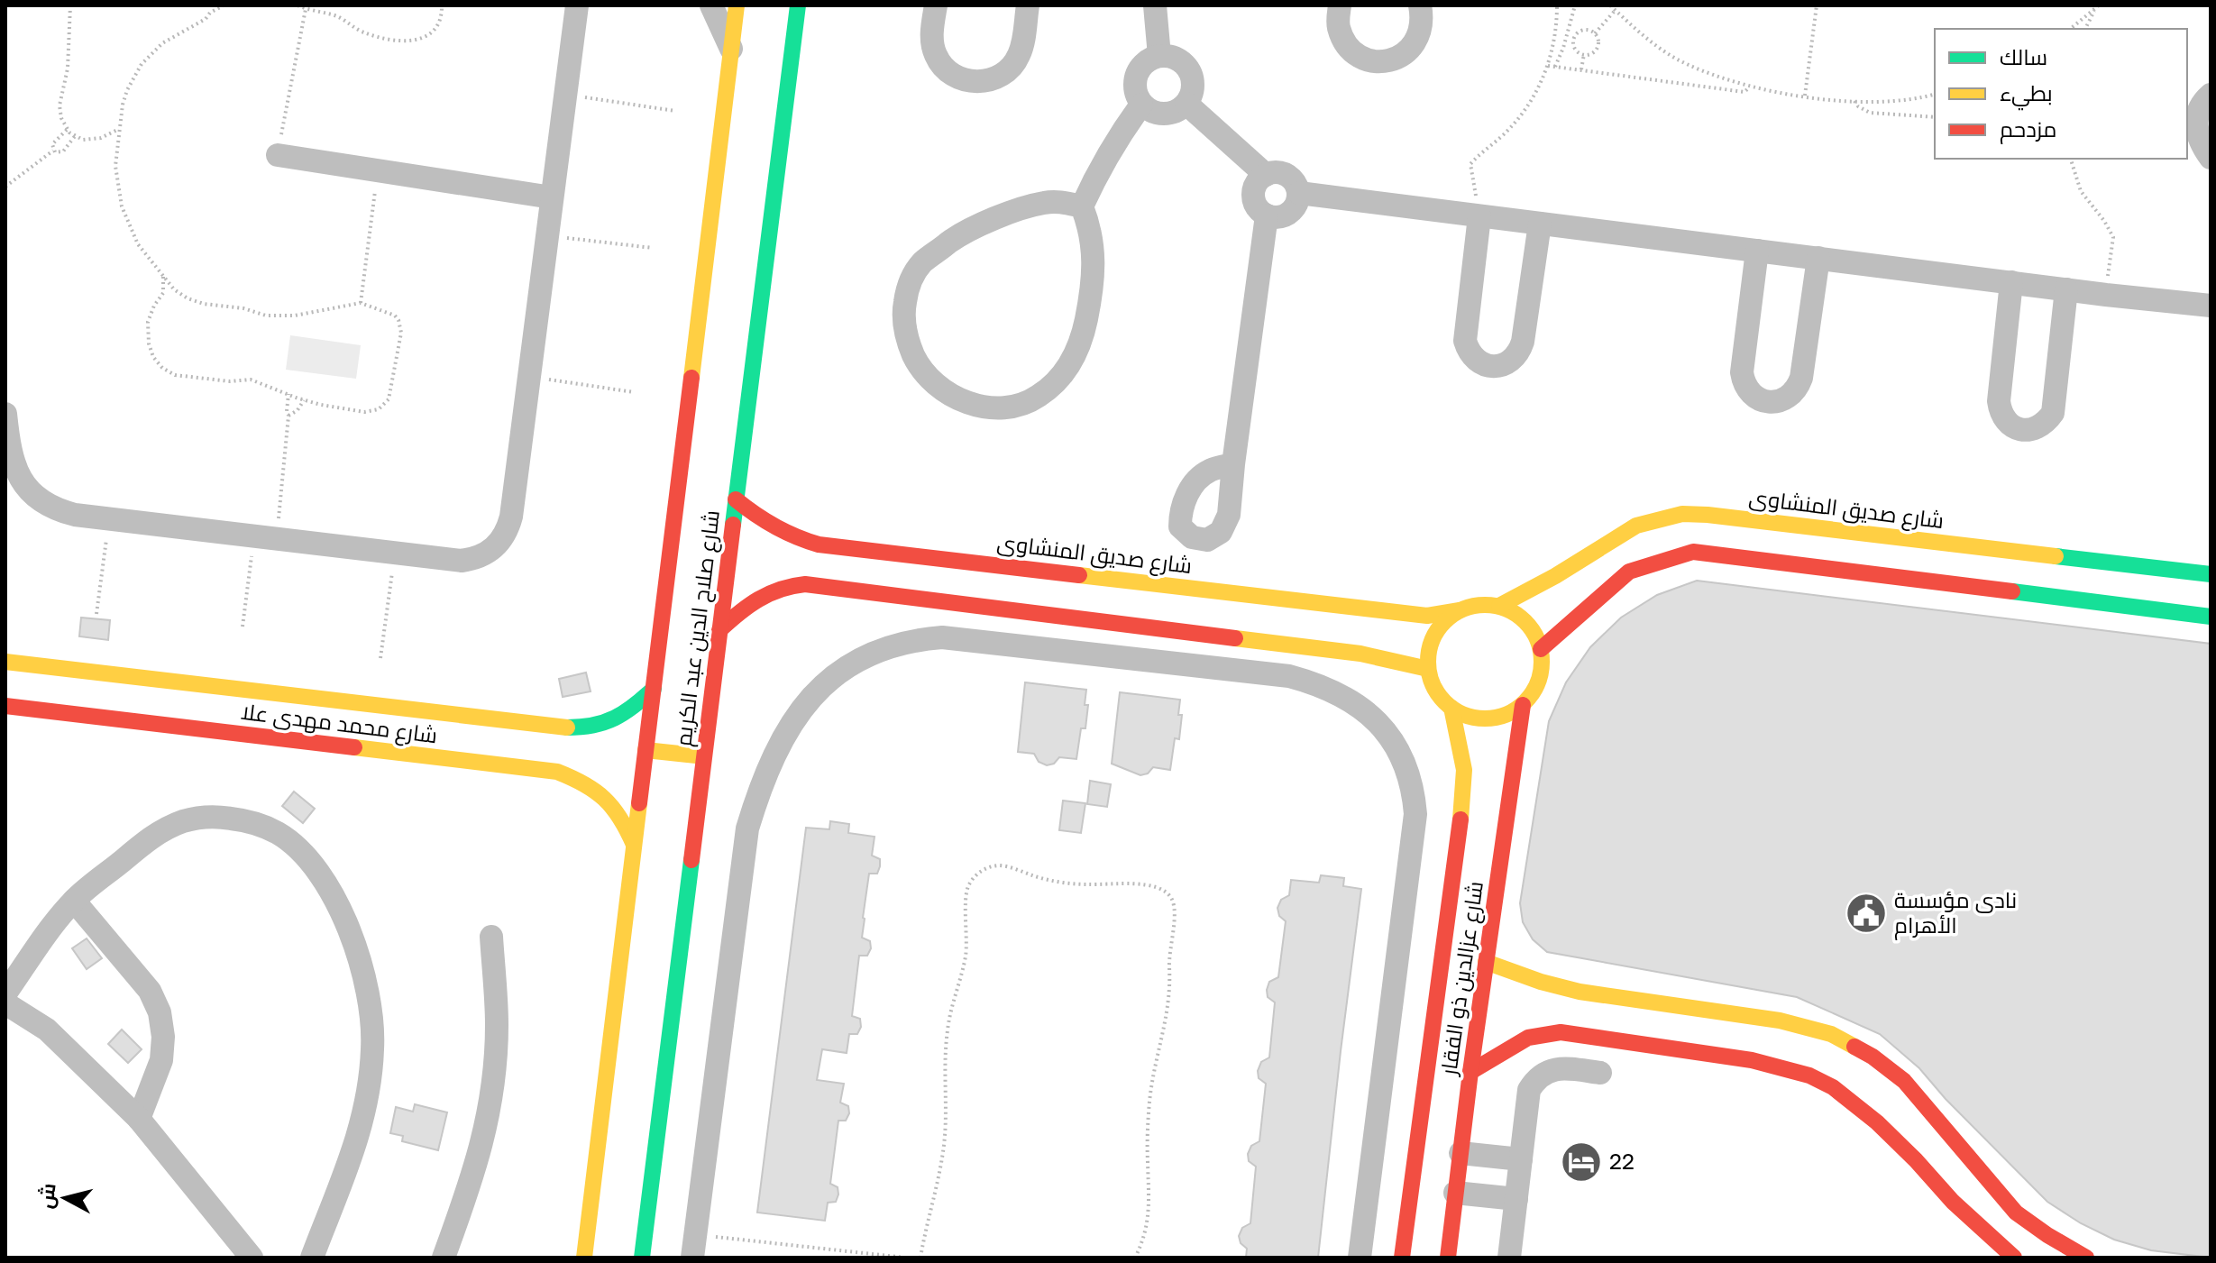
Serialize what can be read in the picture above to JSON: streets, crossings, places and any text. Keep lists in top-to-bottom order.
{
  "streets": {
    "street": [
      "شارع صديق المنشاوى",
      "شارع صلاح الدين عبد الكريم",
      "شارع محمد مهدى علا",
      "شارع عزالدين ذو الفقار"
    ]
  },
  "crossings": [
    ["شارع صديق المنشاوى", "شارع صلاح الدين عبد الكريم"],
    ["شارع صديق المنشاوى", "شارع عزالدين ذو الفقار"],
    ["شارع صلاح الدين عبد الكريم", "شارع محمد مهدى علا"]
  ],
  "places": {
    "public building": ["نادى مؤسسة الأهرام"],
    "hotel": ["22"]
  },
  "legend": ["سالك", "بطيء", "مزدحم"],
  "north": "left"
}
